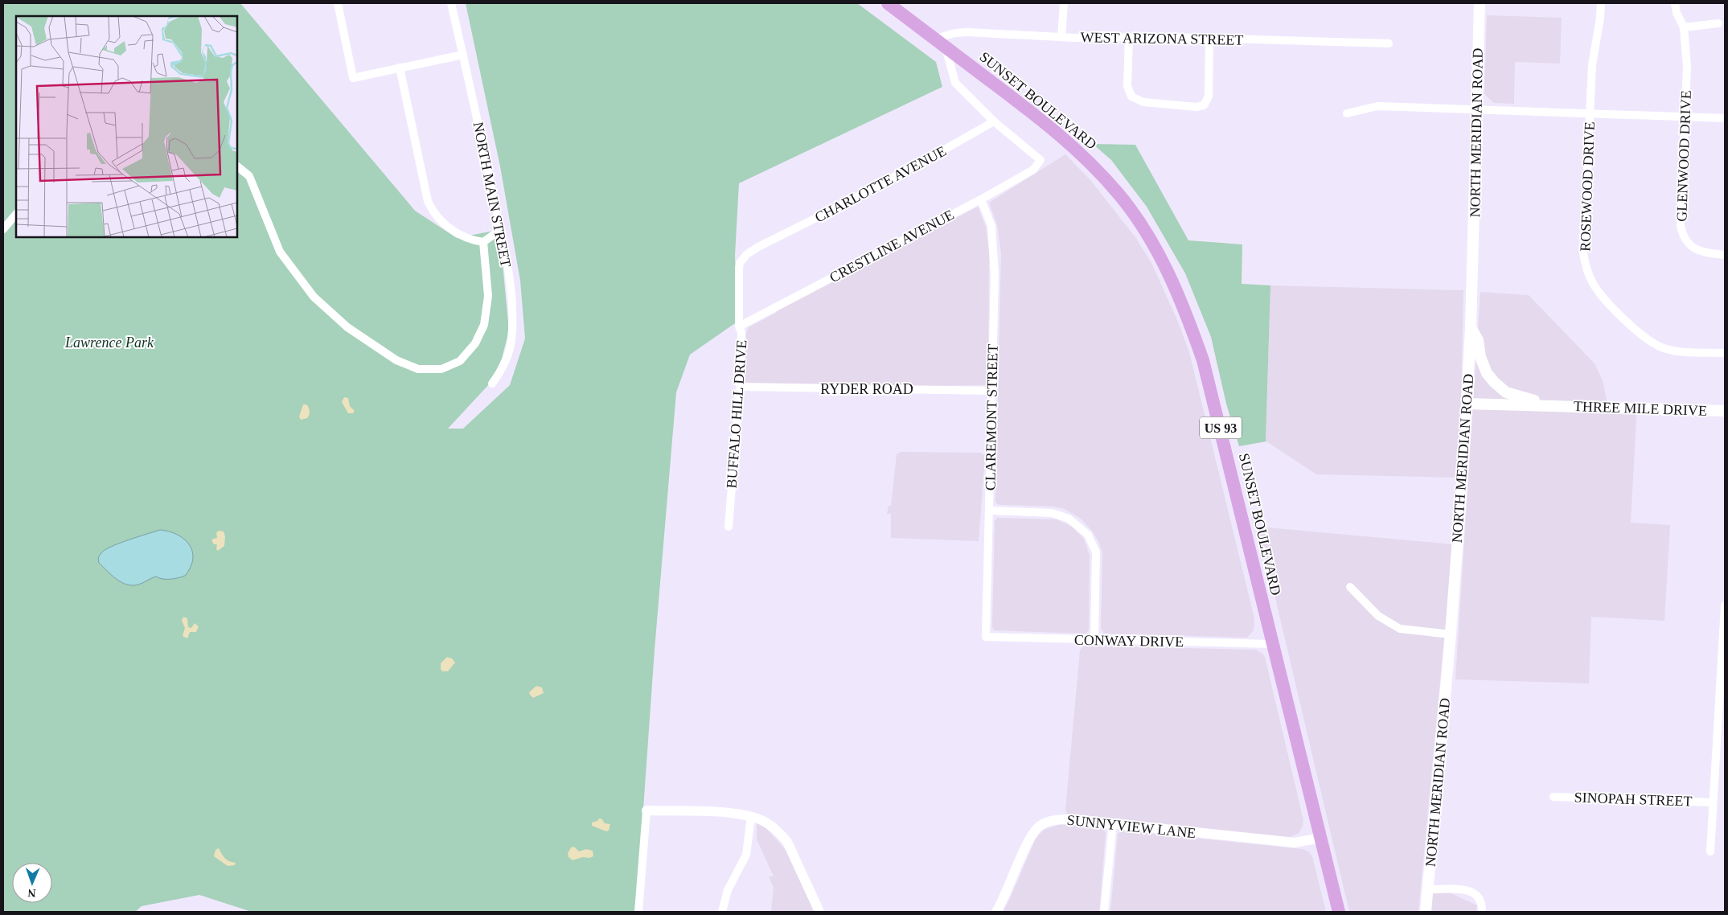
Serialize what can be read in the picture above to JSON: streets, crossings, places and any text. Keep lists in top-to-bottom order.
{
  "streets": {
    "main road": [
      "SUNSET BOULEVARD",
      "NORTH MERIDIAN ROAD",
      "THREE MILE DRIVE",
      "US 93"
    ],
    "street": [
      "WEST ARIZONA STREET",
      "GLENWOOD DRIVE",
      "CHARLOTTE AVENUE",
      "ROSEWOOD DRIVE",
      "NORTH MAIN STREET",
      "CRESTLINE AVENUE",
      "RYDER ROAD",
      "BUFFALO HILL DRIVE",
      "CLAREMONT STREET",
      "CONWAY DRIVE",
      "SINOPAH STREET",
      "SUNNYVIEW LANE"
    ]
  },
  "crossings": [
    ["WEST ARIZONA STREET", "SUNSET BOULEVARD"],
    ["SUNSET BOULEVARD", "CONWAY DRIVE"],
    ["SUNSET BOULEVARD", "SUNNYVIEW LANE"],
    ["NORTH MERIDIAN ROAD", "THREE MILE DRIVE"],
    ["CHARLOTTE AVENUE", "CRESTLINE AVENUE"],
    ["CHARLOTTE AVENUE", "BUFFALO HILL DRIVE"],
    ["CRESTLINE AVENUE", "BUFFALO HILL DRIVE"],
    ["CRESTLINE AVENUE", "CLAREMONT STREET"],
    ["RYDER ROAD", "BUFFALO HILL DRIVE"],
    ["RYDER ROAD", "CLAREMONT STREET"],
    ["CLAREMONT STREET", "CONWAY DRIVE"]
  ],
  "parks": ["Lawrence Park"],
  "north": "bottom"
}
